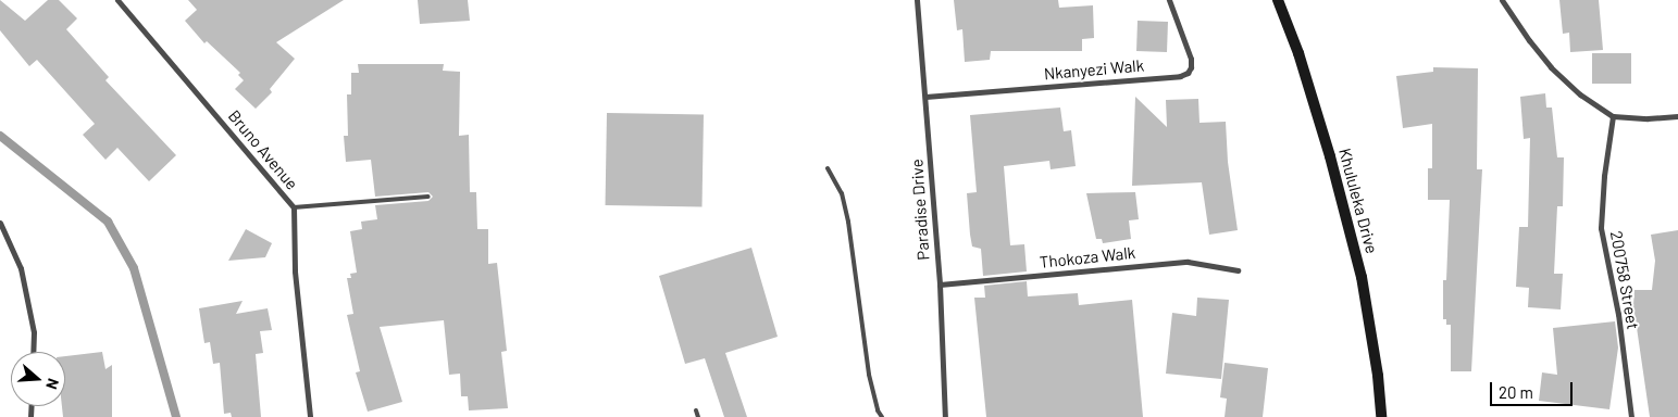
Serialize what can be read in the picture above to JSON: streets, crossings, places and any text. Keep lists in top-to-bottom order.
{
  "streets": {
    "street": [
      "Nkanyezi Walk",
      "Bruno Avenue",
      "Khululeka Drive",
      "Paradise Drive",
      "Thokoza Walk",
      "200758 Street"
    ]
  },
  "crossings": [
    ["Nkanyezi Walk", "Paradise Drive"],
    ["Paradise Drive", "Thokoza Walk"]
  ],
  "scale_bar": "20 m",
  "north": "right"
}
